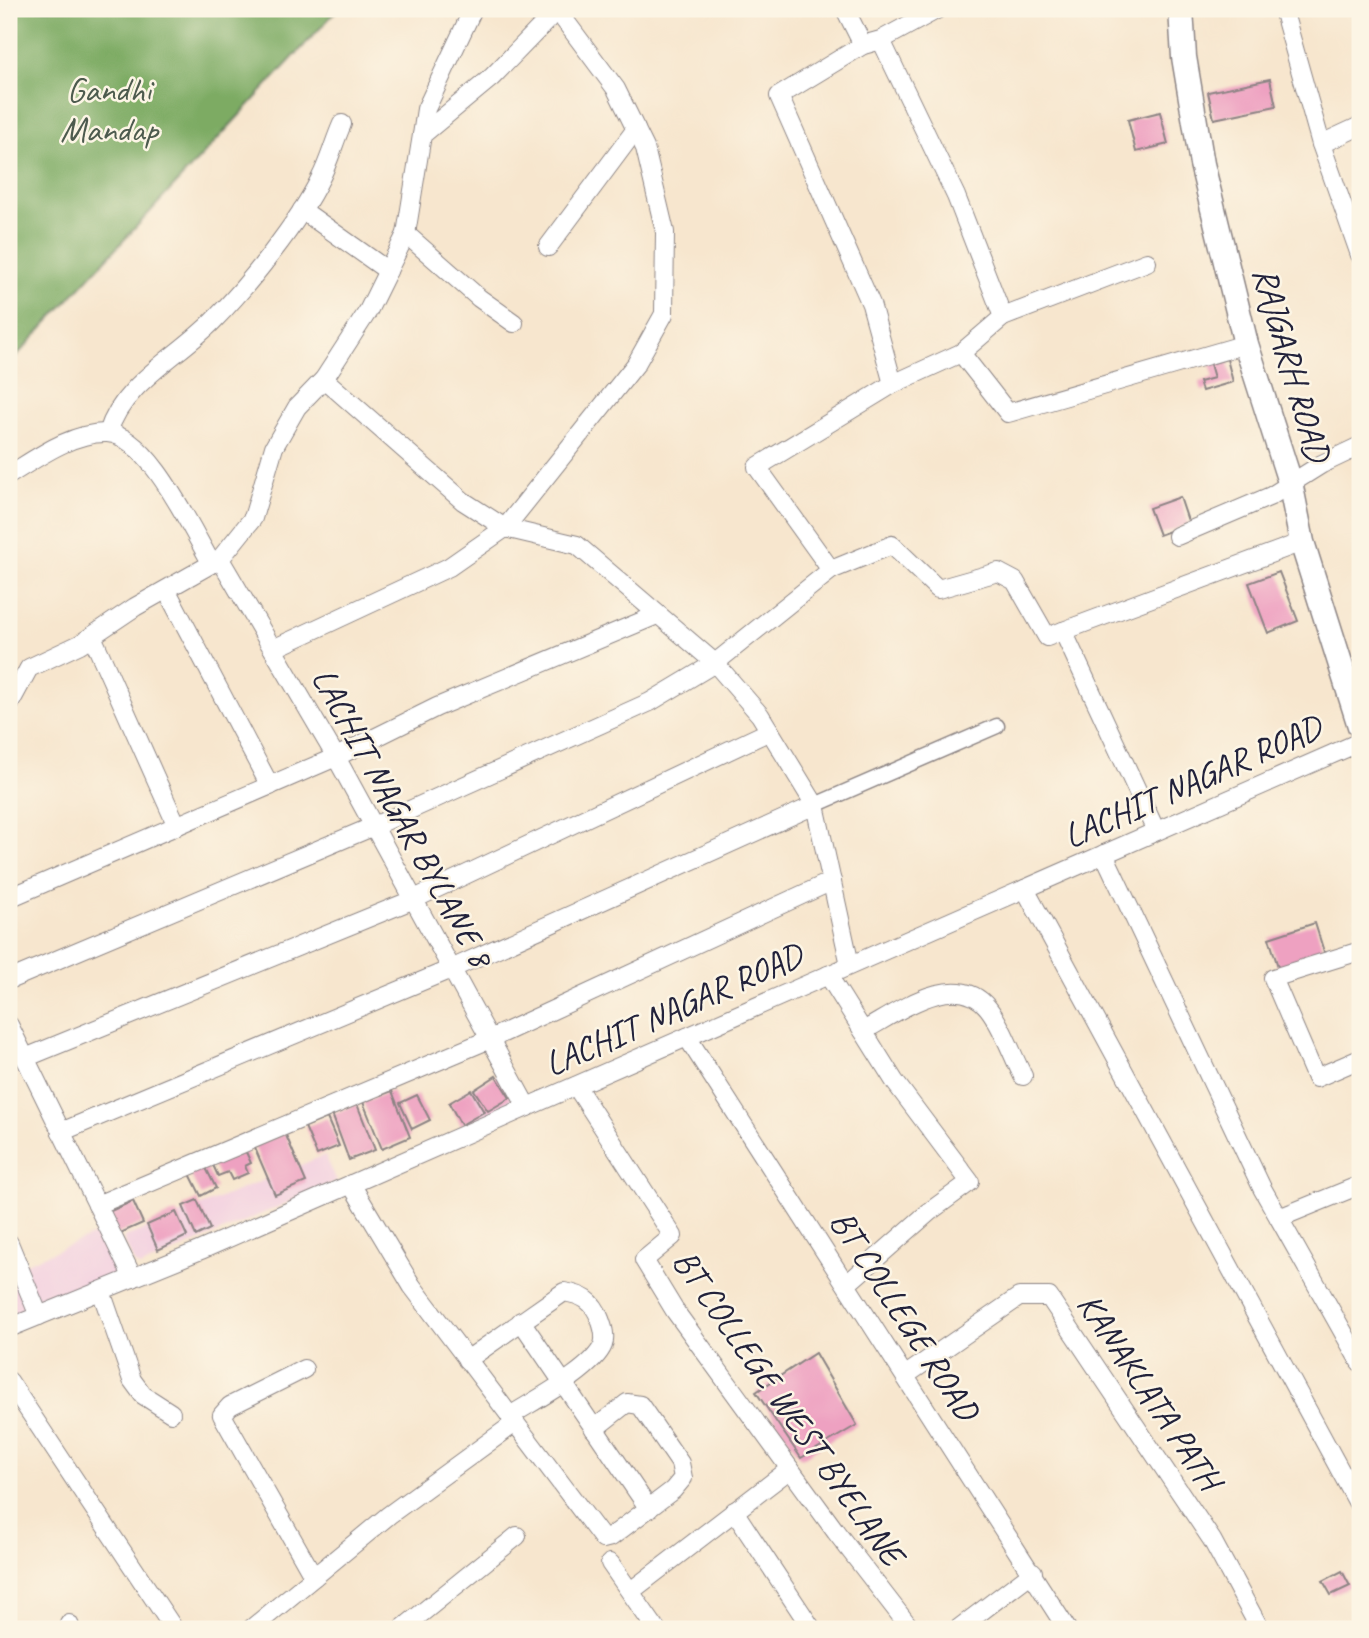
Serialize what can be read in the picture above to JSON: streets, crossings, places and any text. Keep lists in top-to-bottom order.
{
  "streets": {
    "main road": ["RAJGARH ROAD"],
    "street": [
      "LACHIT NAGAR ROAD",
      "LACHIT NAGAR BYLANE 8",
      "BT COLLEGE ROAD",
      "KANAKLATA PATH",
      "BT COLLEGE WEST BYELANE"
    ]
  },
  "crossings": [
    ["LACHIT NAGAR ROAD", "LACHIT NAGAR BYLANE 8"],
    ["LACHIT NAGAR ROAD", "BT COLLEGE ROAD"],
    ["LACHIT NAGAR ROAD", "BT COLLEGE WEST BYELANE"],
    ["BT COLLEGE ROAD", "KANAKLATA PATH"]
  ],
  "parks": ["Gandhi Mandap"]
}
